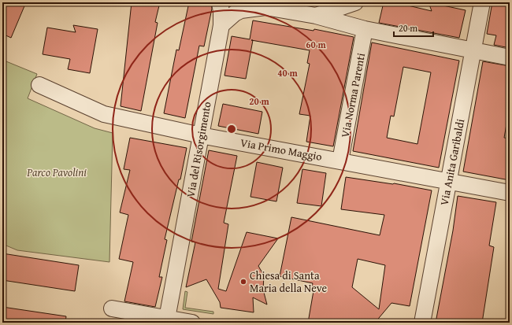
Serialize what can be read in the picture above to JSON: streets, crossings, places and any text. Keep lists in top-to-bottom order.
{
  "streets": {
    "street": [
      "Via Norma Parenti",
      "Via del Risorgimento",
      "Via Primo Maggio",
      "Via Anita Garibaldi"
    ]
  },
  "crossings": [
    ["Via Norma Parenti", "Via Primo Maggio"],
    ["Via del Risorgimento", "Via Primo Maggio"],
    ["Via Primo Maggio", "Via Anita Garibaldi"]
  ],
  "parks": ["Parco Pavolini"],
  "places": ["Chiesa di Santa Maria della Neve"],
  "scale_bar": "20 m",
  "rings": ["60 m", "40 m", "20 m"]
}
